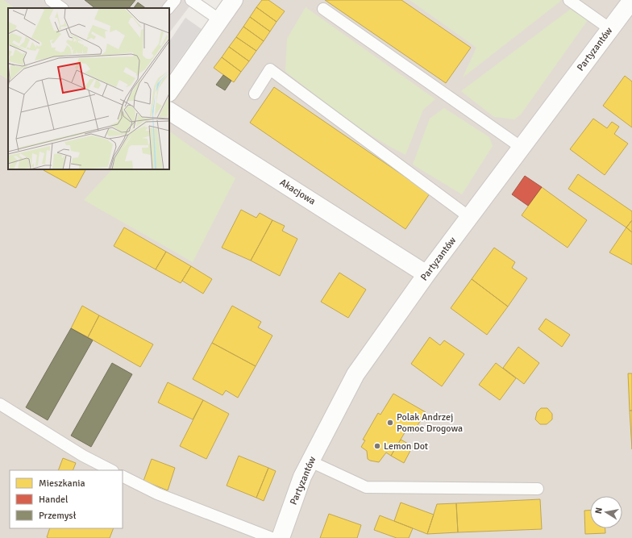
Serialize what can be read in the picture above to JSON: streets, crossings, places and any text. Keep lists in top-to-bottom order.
{
  "streets": {
    "street": ["Partyzantów", "Akacjowa"]
  },
  "crossings": [
    ["Partyzantów", "Akacjowa"]
  ],
  "places": ["Polak Andrzej Pomoc Drogowa", "Lemon Dot"],
  "legend": ["Mieszkania", "Handel", "Przemysł"],
  "north": "left"
}
